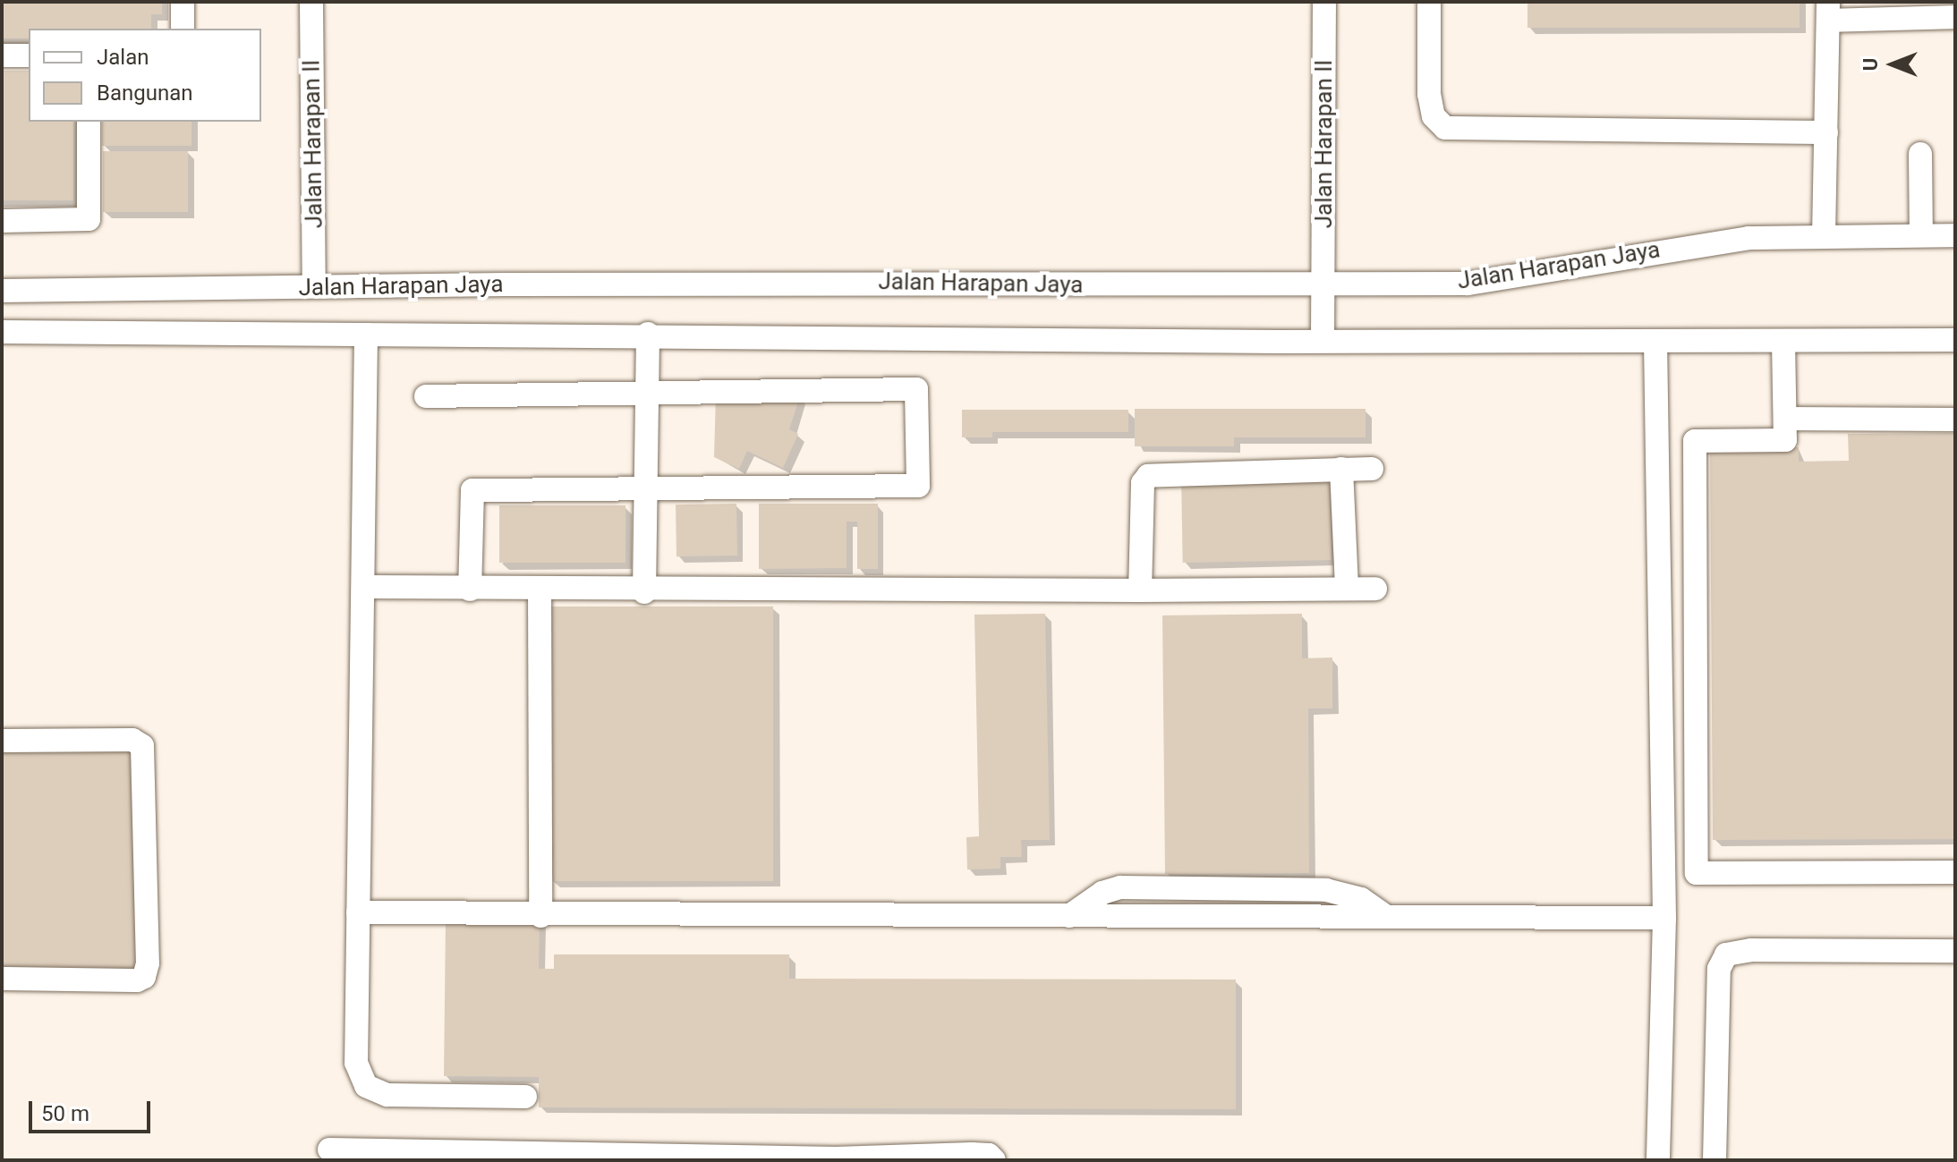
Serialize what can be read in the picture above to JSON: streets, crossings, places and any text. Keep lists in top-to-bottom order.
{
  "streets": {
    "street": ["Jalan Harapan II", "Jalan Harapan Jaya"]
  },
  "crossings": [
    ["Jalan Harapan II", "Jalan Harapan Jaya"]
  ],
  "legend": ["Jalan", "Bangunan"],
  "scale_bar": "50 m",
  "north": "left"
}
